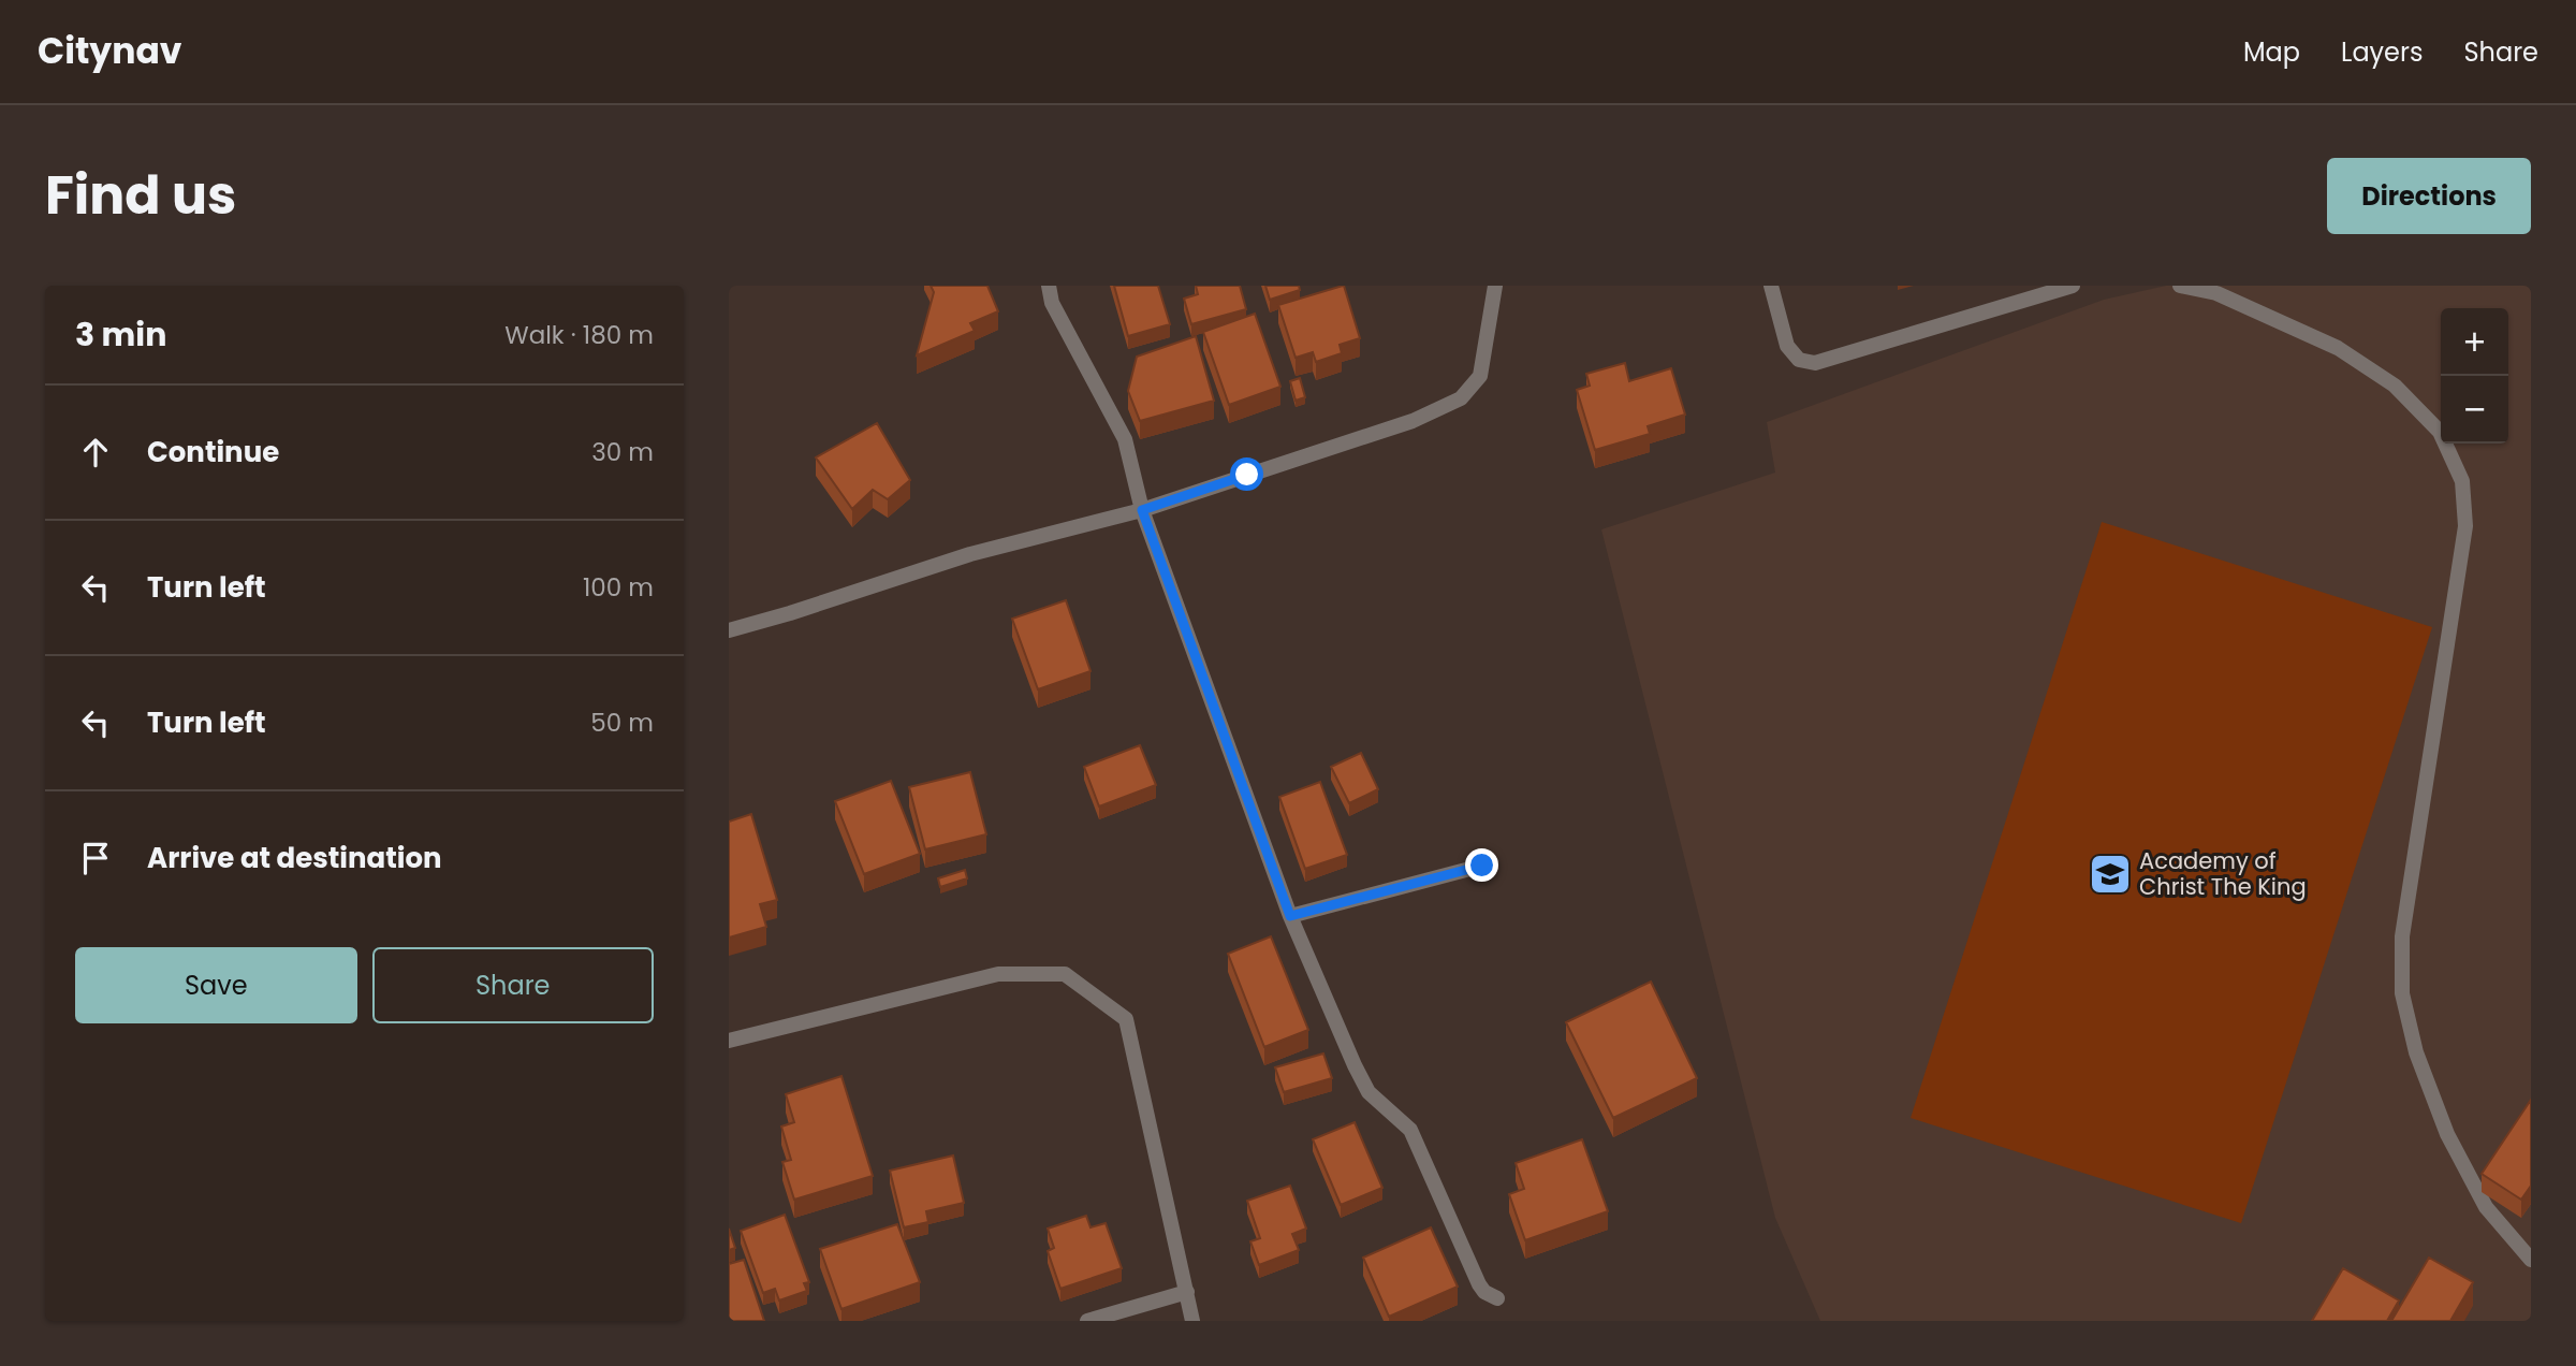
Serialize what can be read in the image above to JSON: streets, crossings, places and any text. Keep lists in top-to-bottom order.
{
  "places": {
    "school or university": ["Academy of Christ The King"]
  },
  "page": {
    "header": "Citynav",
    "nav": ["Map", "Layers", "Share"],
    "title": "Find us",
    "buttons": [
      "Directions",
      ["Save", "Share"]
    ],
    "heading": ["3 min", "Walk · 180 m"],
    "map_buttons": ["+", "−"],
    "list": [
      ["Continue", "30 m"],
      ["Turn left", "100 m"],
      ["Turn left", "50 m"],
      "Arrive at destination"
    ]
  }
}
